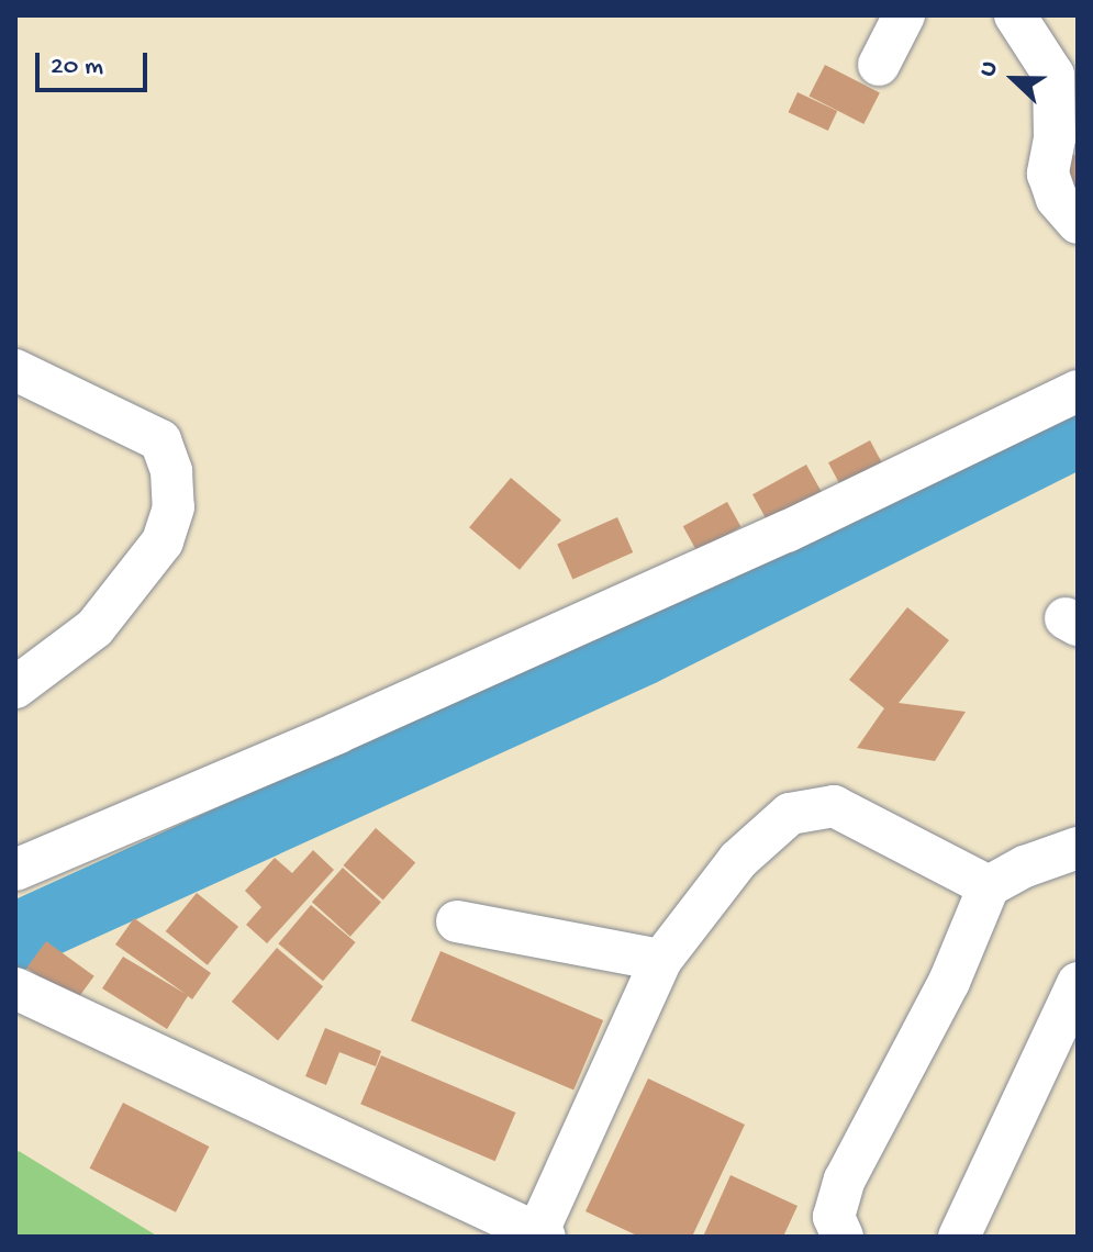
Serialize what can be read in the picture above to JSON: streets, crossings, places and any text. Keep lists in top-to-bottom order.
{
  "scale_bar": "20 m",
  "north": "left"
}
